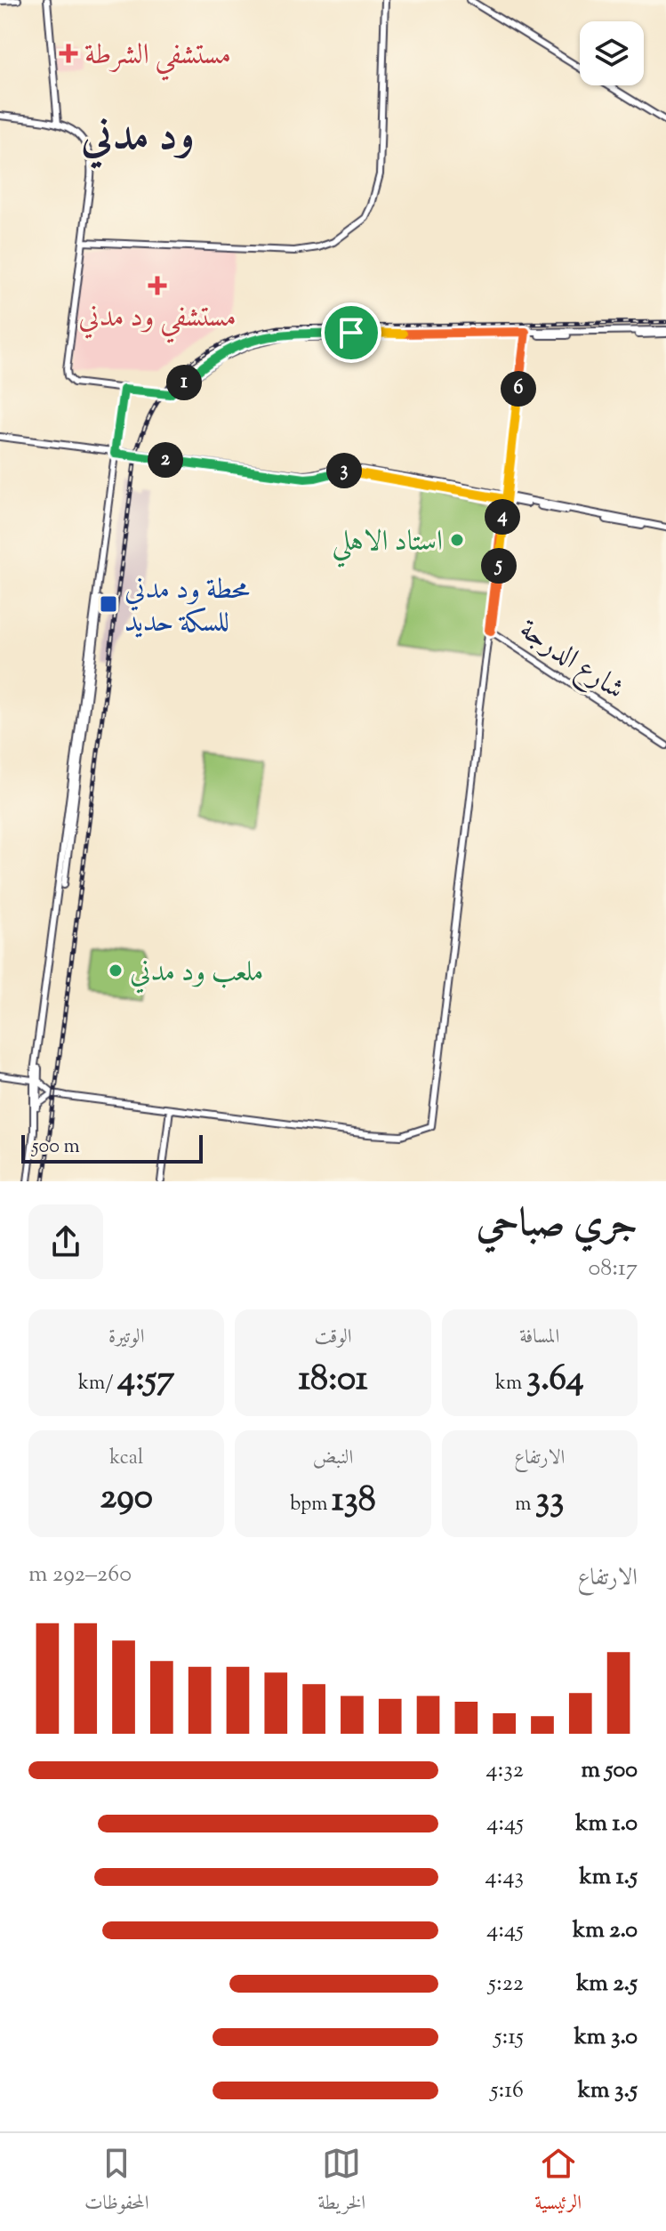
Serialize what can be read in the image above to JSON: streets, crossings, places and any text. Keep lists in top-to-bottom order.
{
  "streets": {
    "street": ["شارع الدرجة"]
  },
  "districts": ["ود مدني"],
  "places": {
    "health": ["مستشفي الشرطة", "مستشفي ود مدني"],
    "other": ["استاد الاهلي", "ملعب ود مدني"],
    "transit": ["محطة ود مدني للسكة حديد"]
  },
  "scale_bar": "500 m",
  "page": {
    "pins": [
      "1",
      "6",
      "2",
      "3",
      "4",
      "5"
    ],
    "scale": "500 m",
    "heading": ["جري صباحي", "08:17"],
    "stats": [
      ["المسافة", "3.64 km"],
      ["الوقت", "18:01"],
      ["الوتيرة", "4:57 /km"],
      ["الارتفاع", "33 m"],
      ["النبض", "138 bpm"],
      ["kcal", "290"]
    ],
    "chart": ["الارتفاع", "260–292 m"],
    "list": [
      {
        "name": "500 m",
        "note": "4:32"
      },
      {
        "name": "1.0 km",
        "note": "4:45"
      },
      {
        "name": "1.5 km",
        "note": "4:43"
      },
      {
        "name": "2.0 km",
        "note": "4:45"
      },
      {
        "name": "2.5 km",
        "note": "5:22"
      },
      {
        "name": "3.0 km",
        "note": "5:15"
      },
      {
        "name": "3.5 km",
        "note": "5:16"
      }
    ],
    "tabs": ["الرئيسية", "الخريطة", "المحفوظات"]
  }
}
